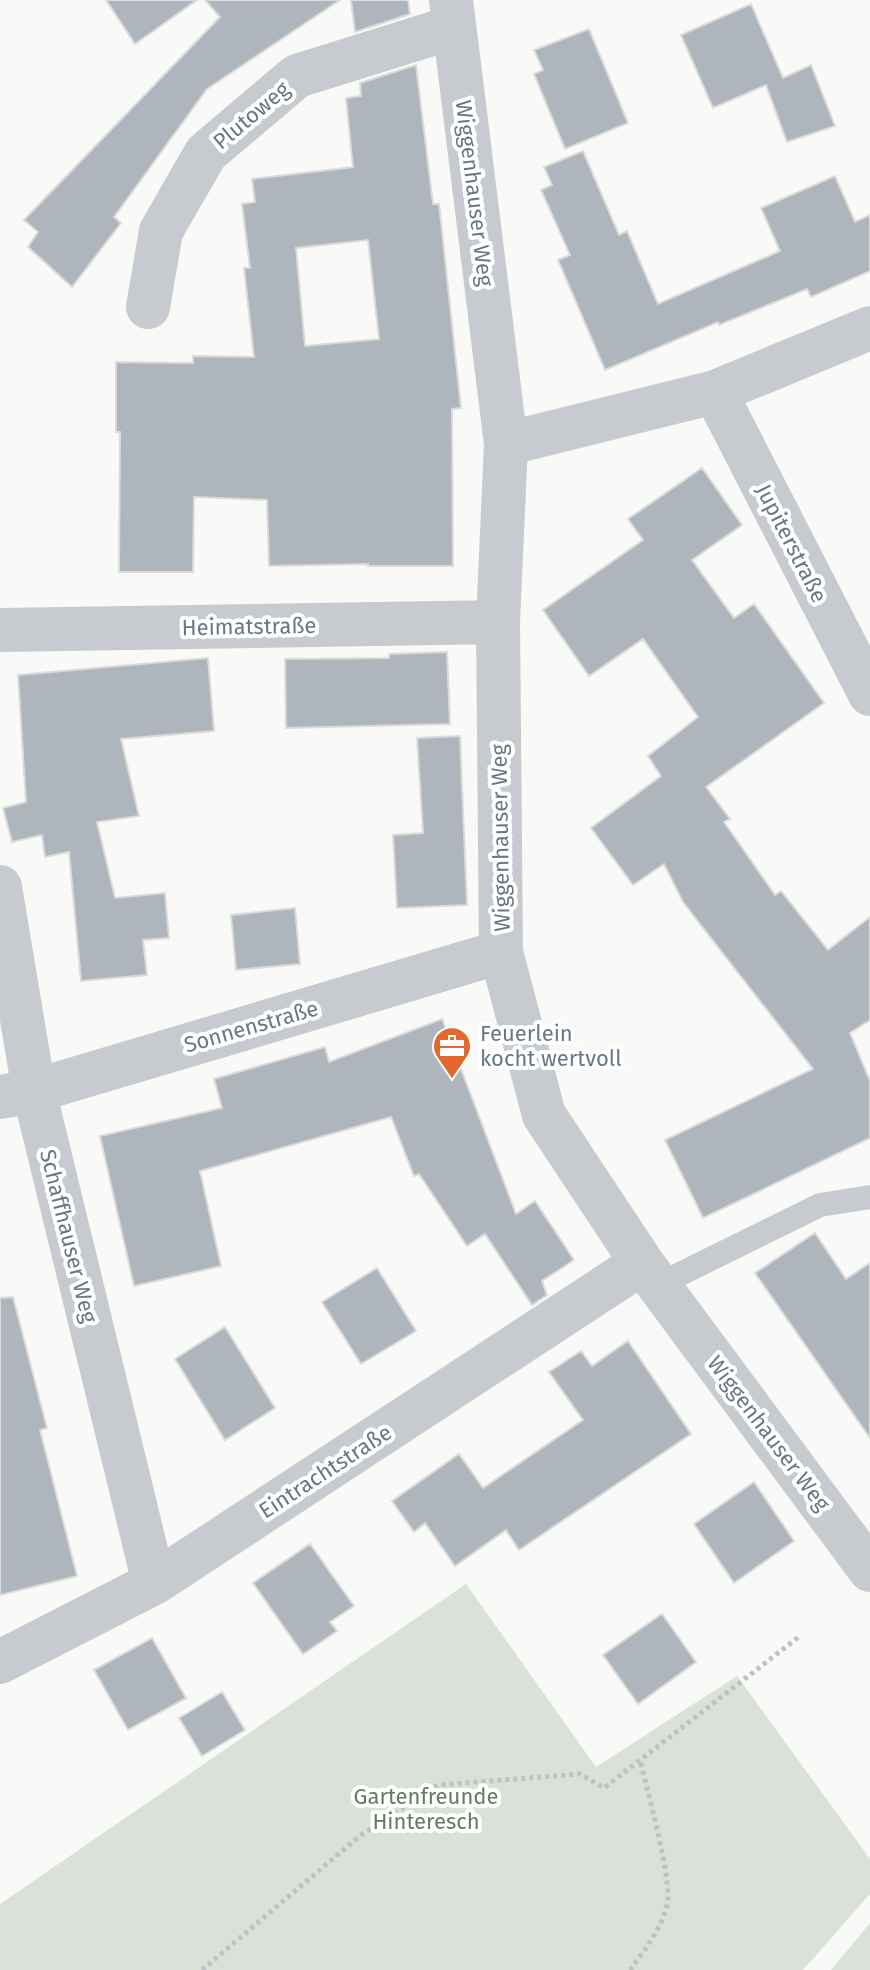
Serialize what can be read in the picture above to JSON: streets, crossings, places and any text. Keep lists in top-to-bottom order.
{
  "streets": {
    "street": [
      "Plutoweg",
      "Wiggenhauser Weg",
      "Jupiterstraße",
      "Heimatstraße",
      "Sonnenstraße",
      "Schaffhauser Weg",
      "Eintrachtstraße"
    ]
  },
  "crossings": [
    ["Plutoweg", "Wiggenhauser Weg"],
    ["Wiggenhauser Weg", "Heimatstraße"],
    ["Wiggenhauser Weg", "Sonnenstraße"],
    ["Wiggenhauser Weg", "Eintrachtstraße"],
    ["Sonnenstraße", "Schaffhauser Weg"],
    ["Schaffhauser Weg", "Eintrachtstraße"]
  ],
  "parks": ["Gartenfreunde Hinteresch"],
  "places": {
    "office": ["Feuerlein kocht wertvoll"]
  }
}
